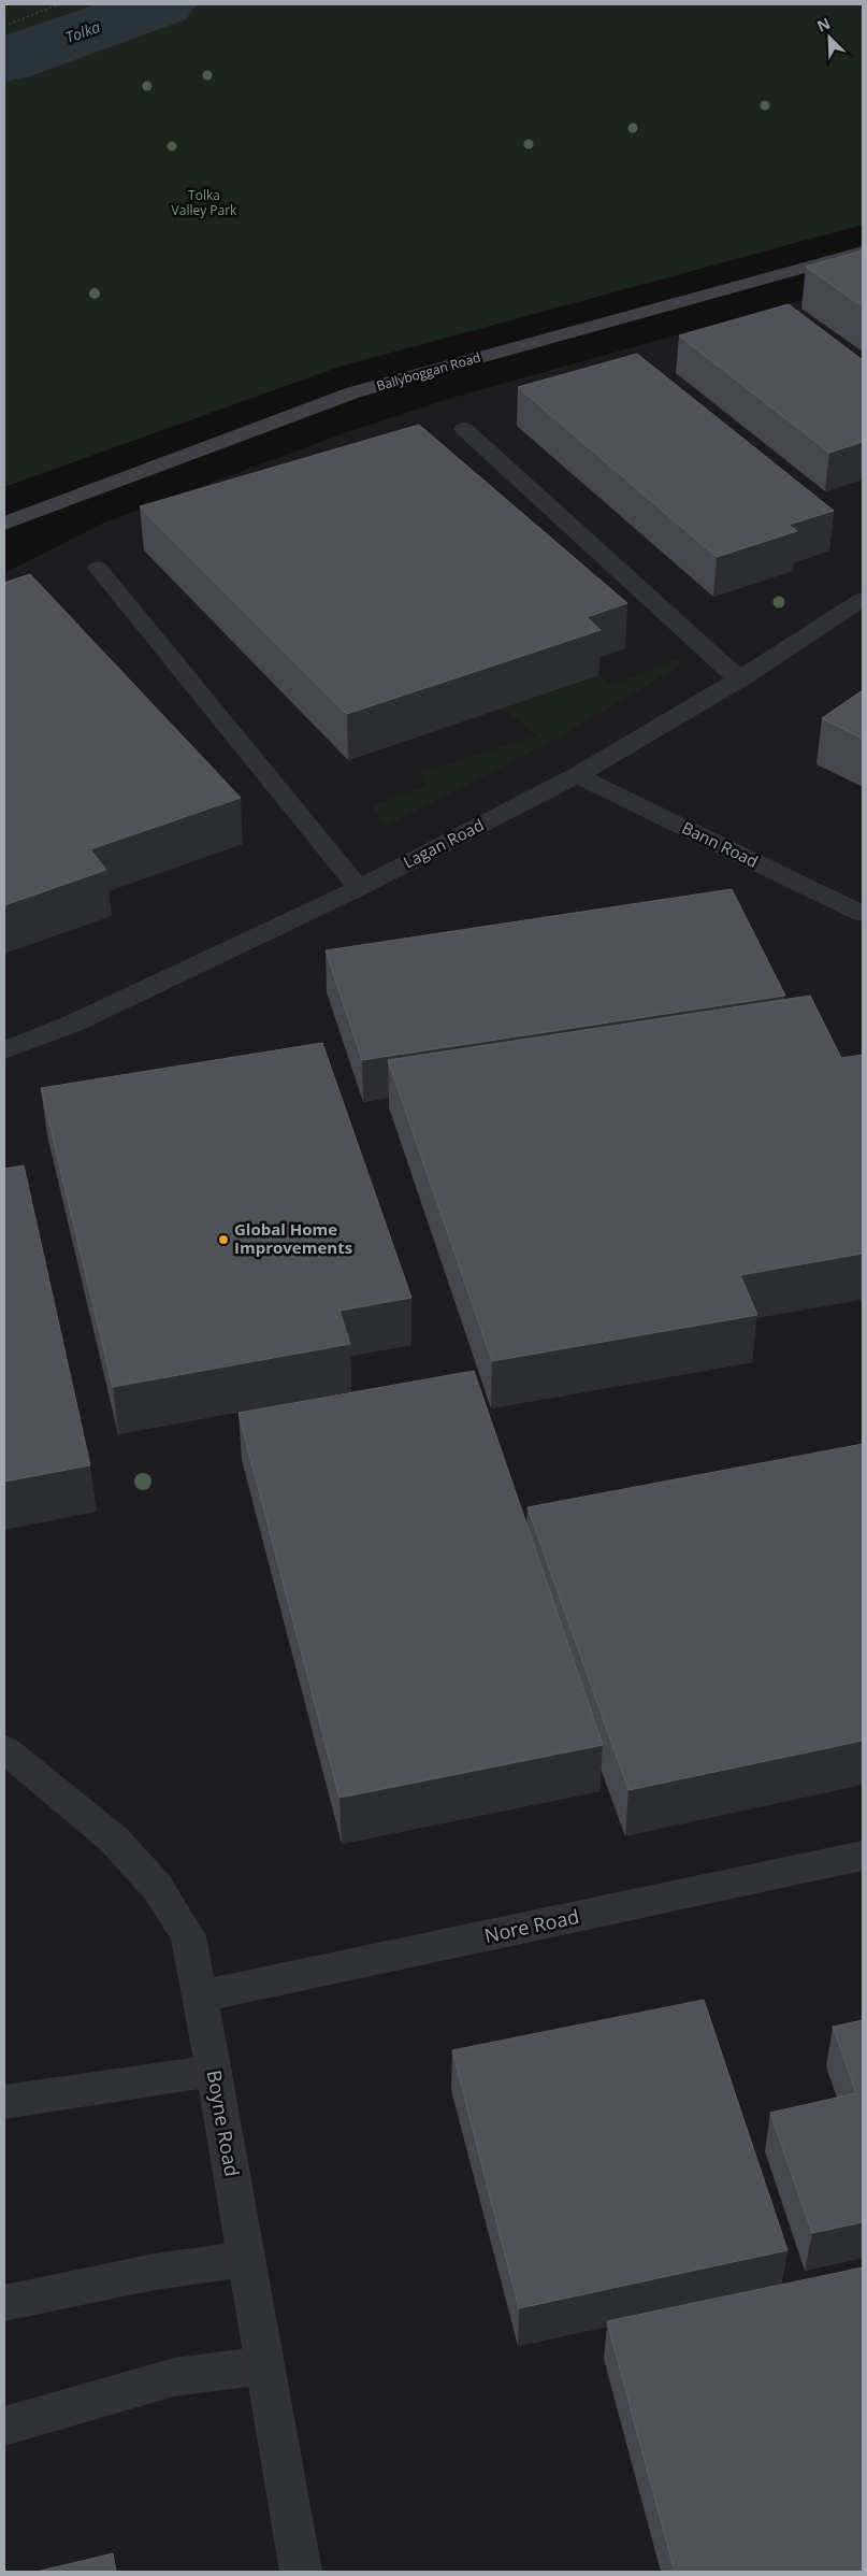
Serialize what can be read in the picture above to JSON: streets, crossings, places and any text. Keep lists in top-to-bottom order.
{
  "streets": {
    "street": [
      "Ballyboggan Road",
      "Lagan Road",
      "Bann Road",
      "Nore Road",
      "Boyne Road"
    ]
  },
  "crossings": [
    ["Lagan Road", "Bann Road"],
    ["Nore Road", "Boyne Road"]
  ],
  "water": ["Tolka"],
  "parks": ["Tolka Valley Park"],
  "places": ["Global Home Improvements"],
  "north": "top left"
}
